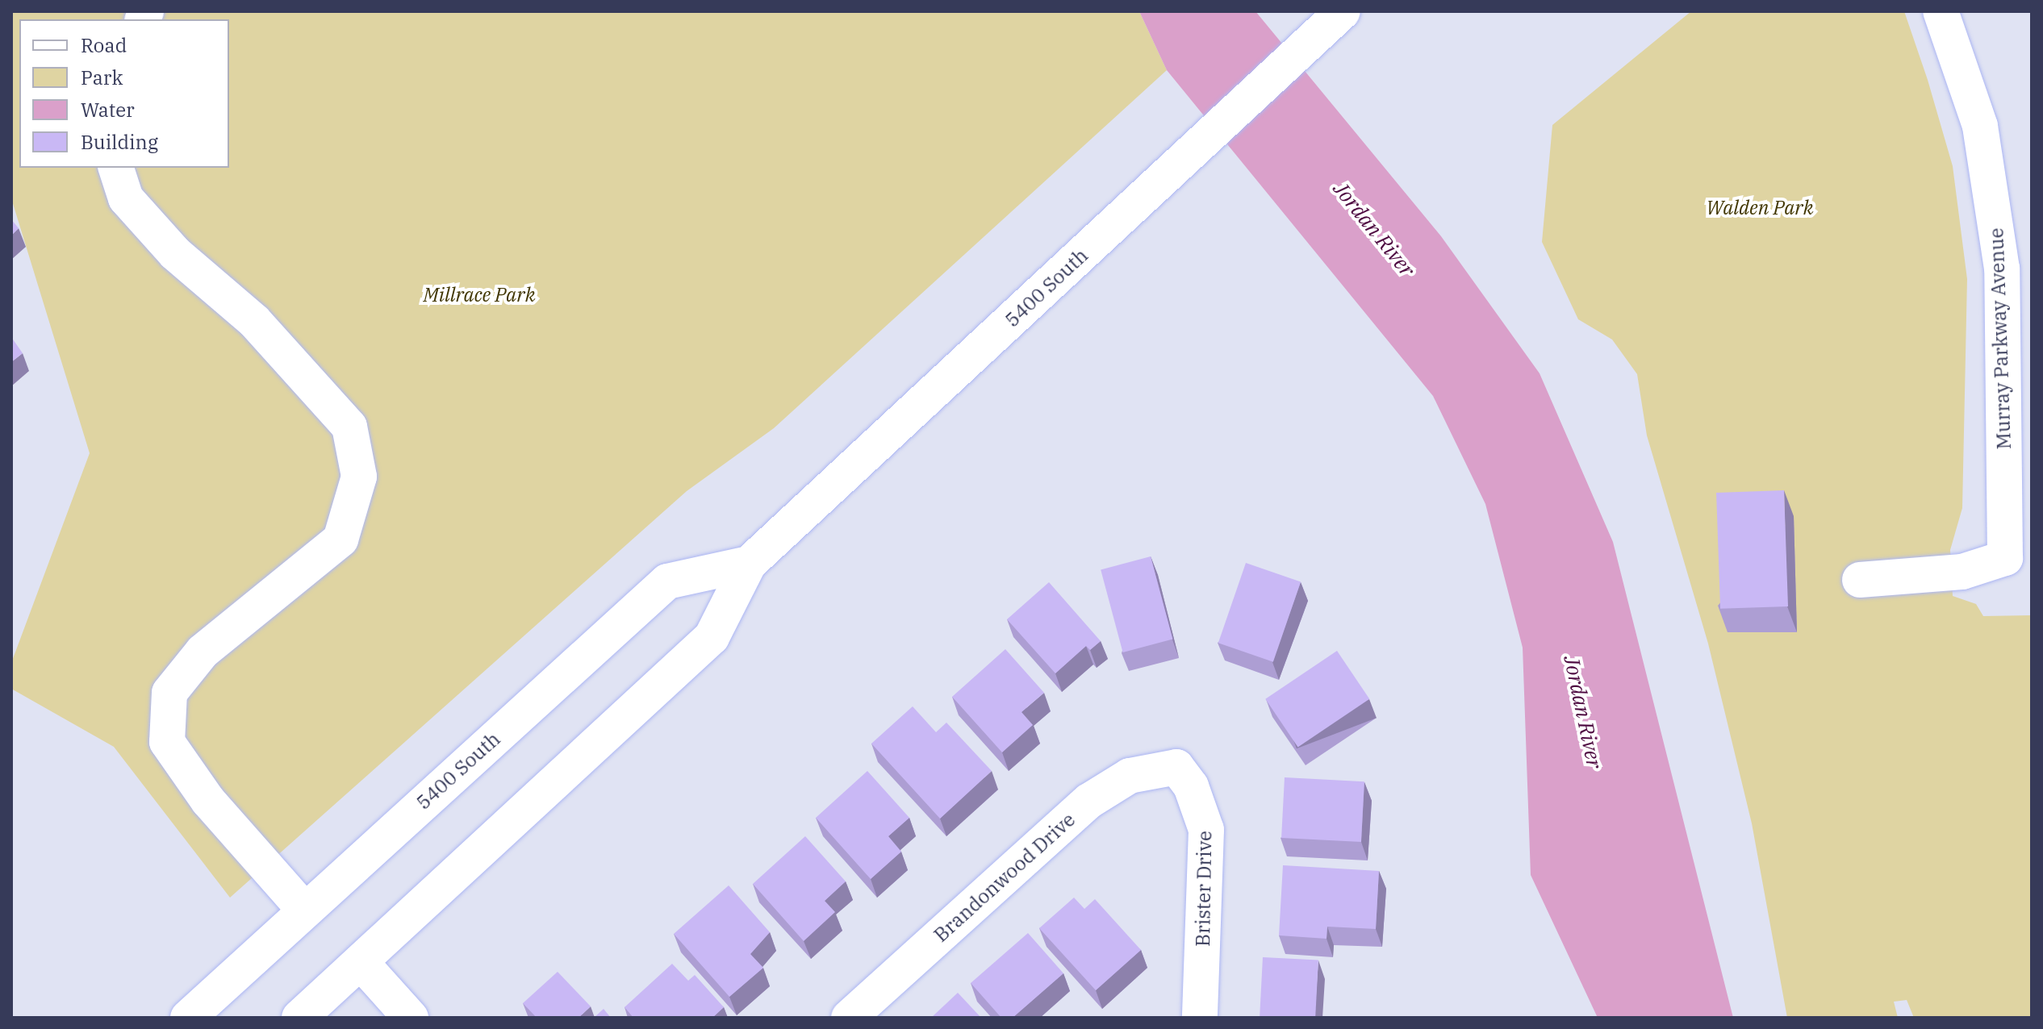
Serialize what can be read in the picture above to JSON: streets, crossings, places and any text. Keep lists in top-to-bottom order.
{
  "streets": {
    "main road": [
      "5400 South",
      "Murray Parkway Avenue",
      "Brandonwood Drive",
      "Brister Drive"
    ]
  },
  "crossings": [
    ["Brandonwood Drive", "Brister Drive"]
  ],
  "water": ["Jordan River"],
  "parks": ["Walden Park", "Millrace Park"],
  "legend": [
    "Road",
    "Park",
    "Water",
    "Building"
  ]
}
